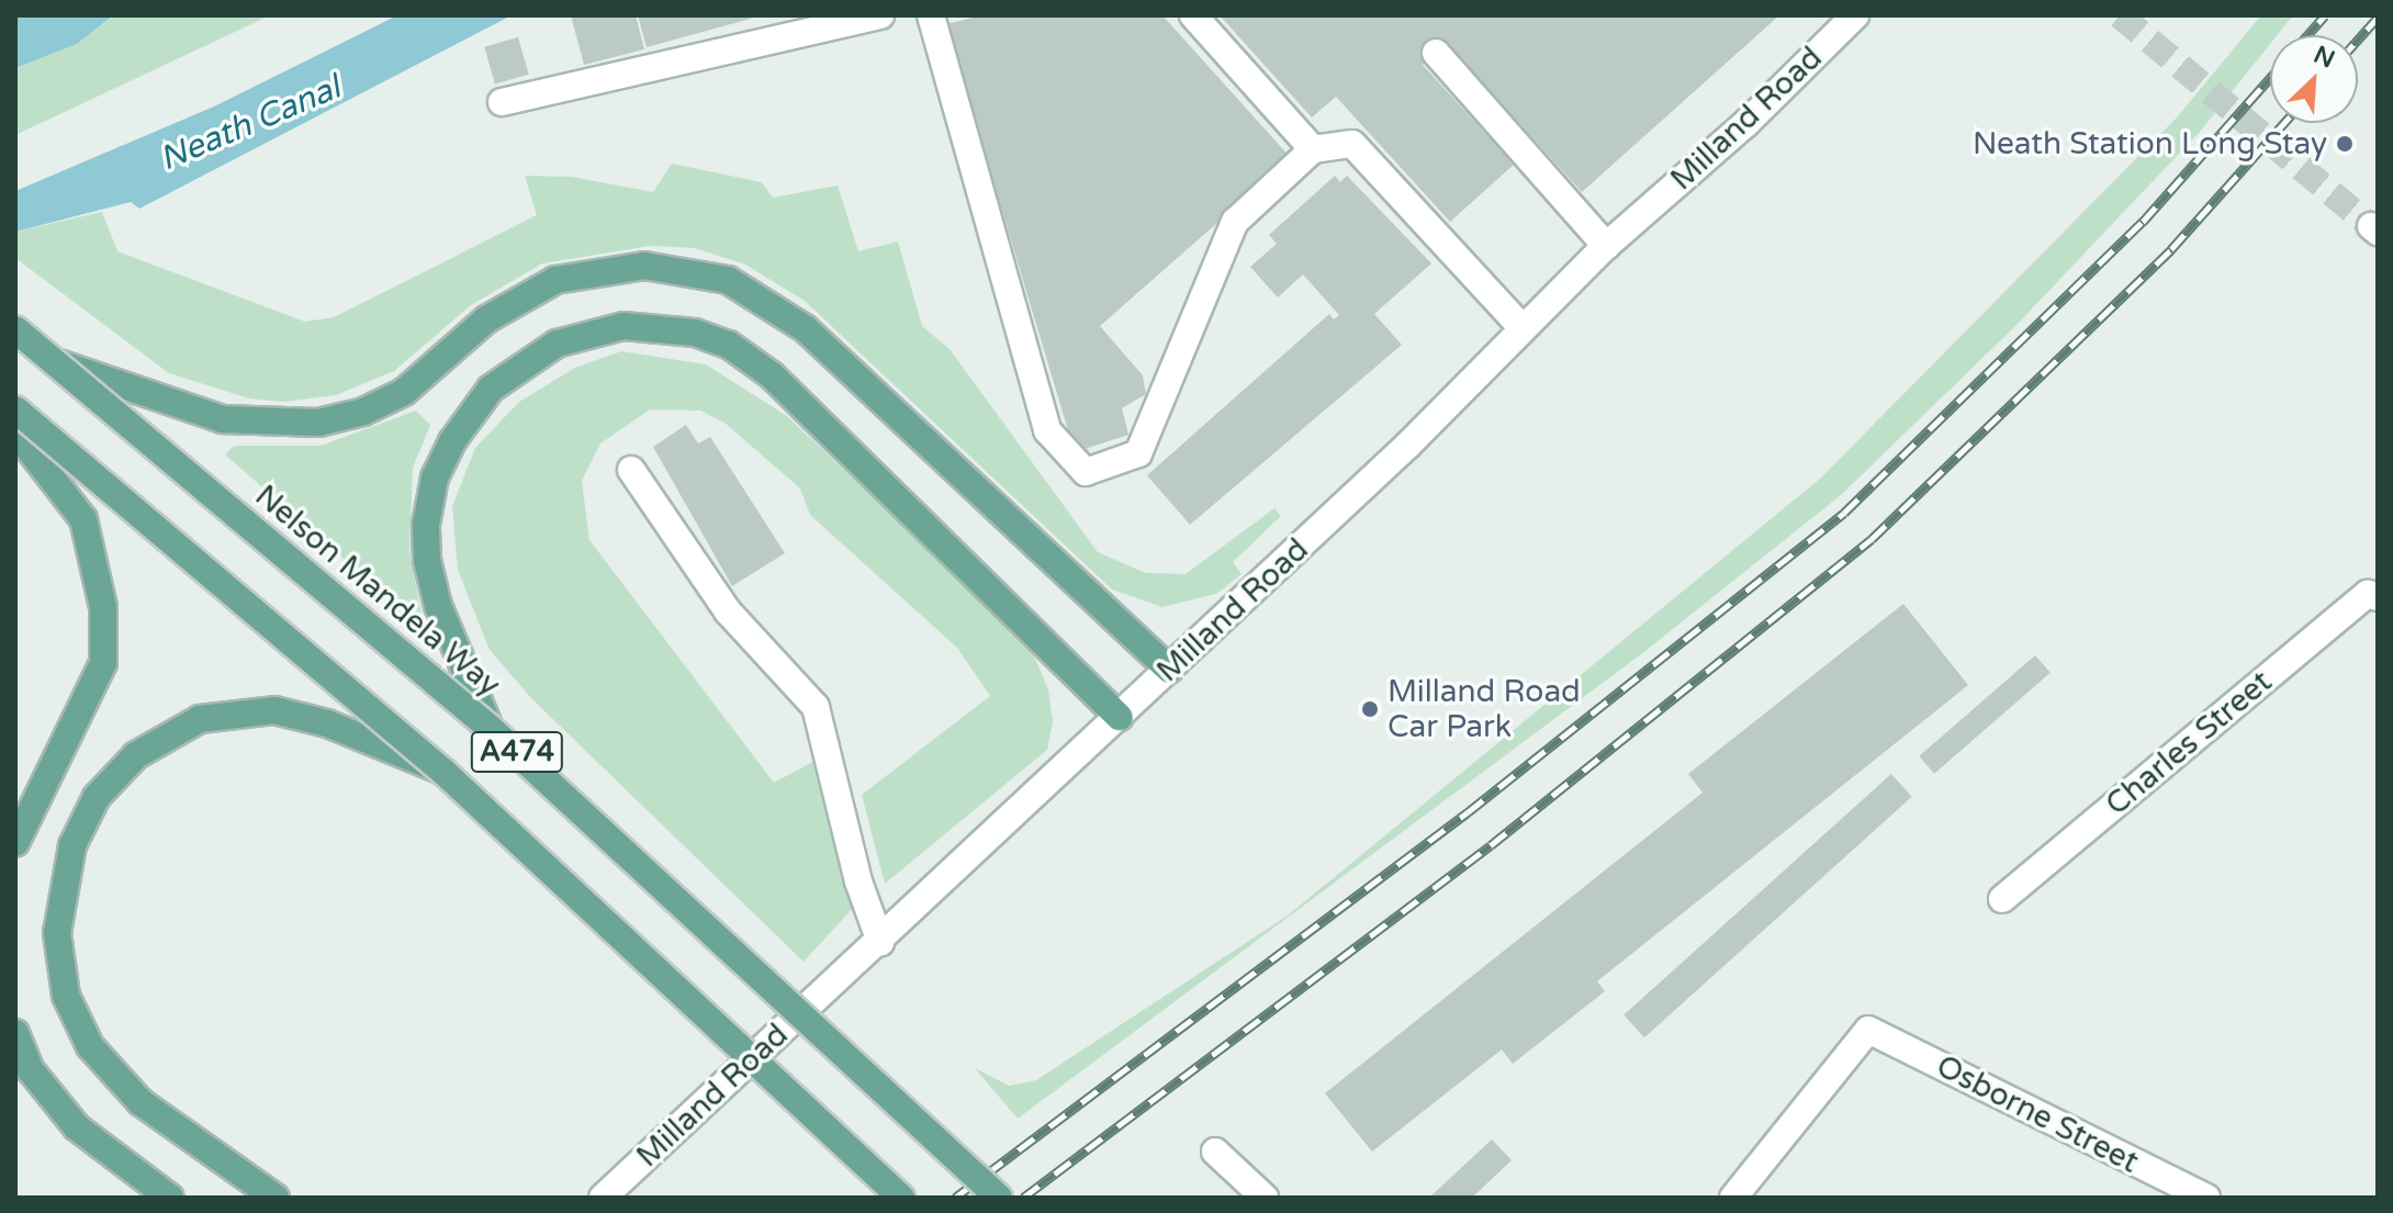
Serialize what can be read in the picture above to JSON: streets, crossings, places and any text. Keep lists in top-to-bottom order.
{
  "streets": {
    "main road": ["Nelson Mandela Way", "A474"],
    "street": ["Milland Road", "Charles Street", "Osborne Street"]
  },
  "water": ["Neath Canal"],
  "places": ["Neath Station Long Stay", "Milland Road Car Park"],
  "north": "top right"
}
